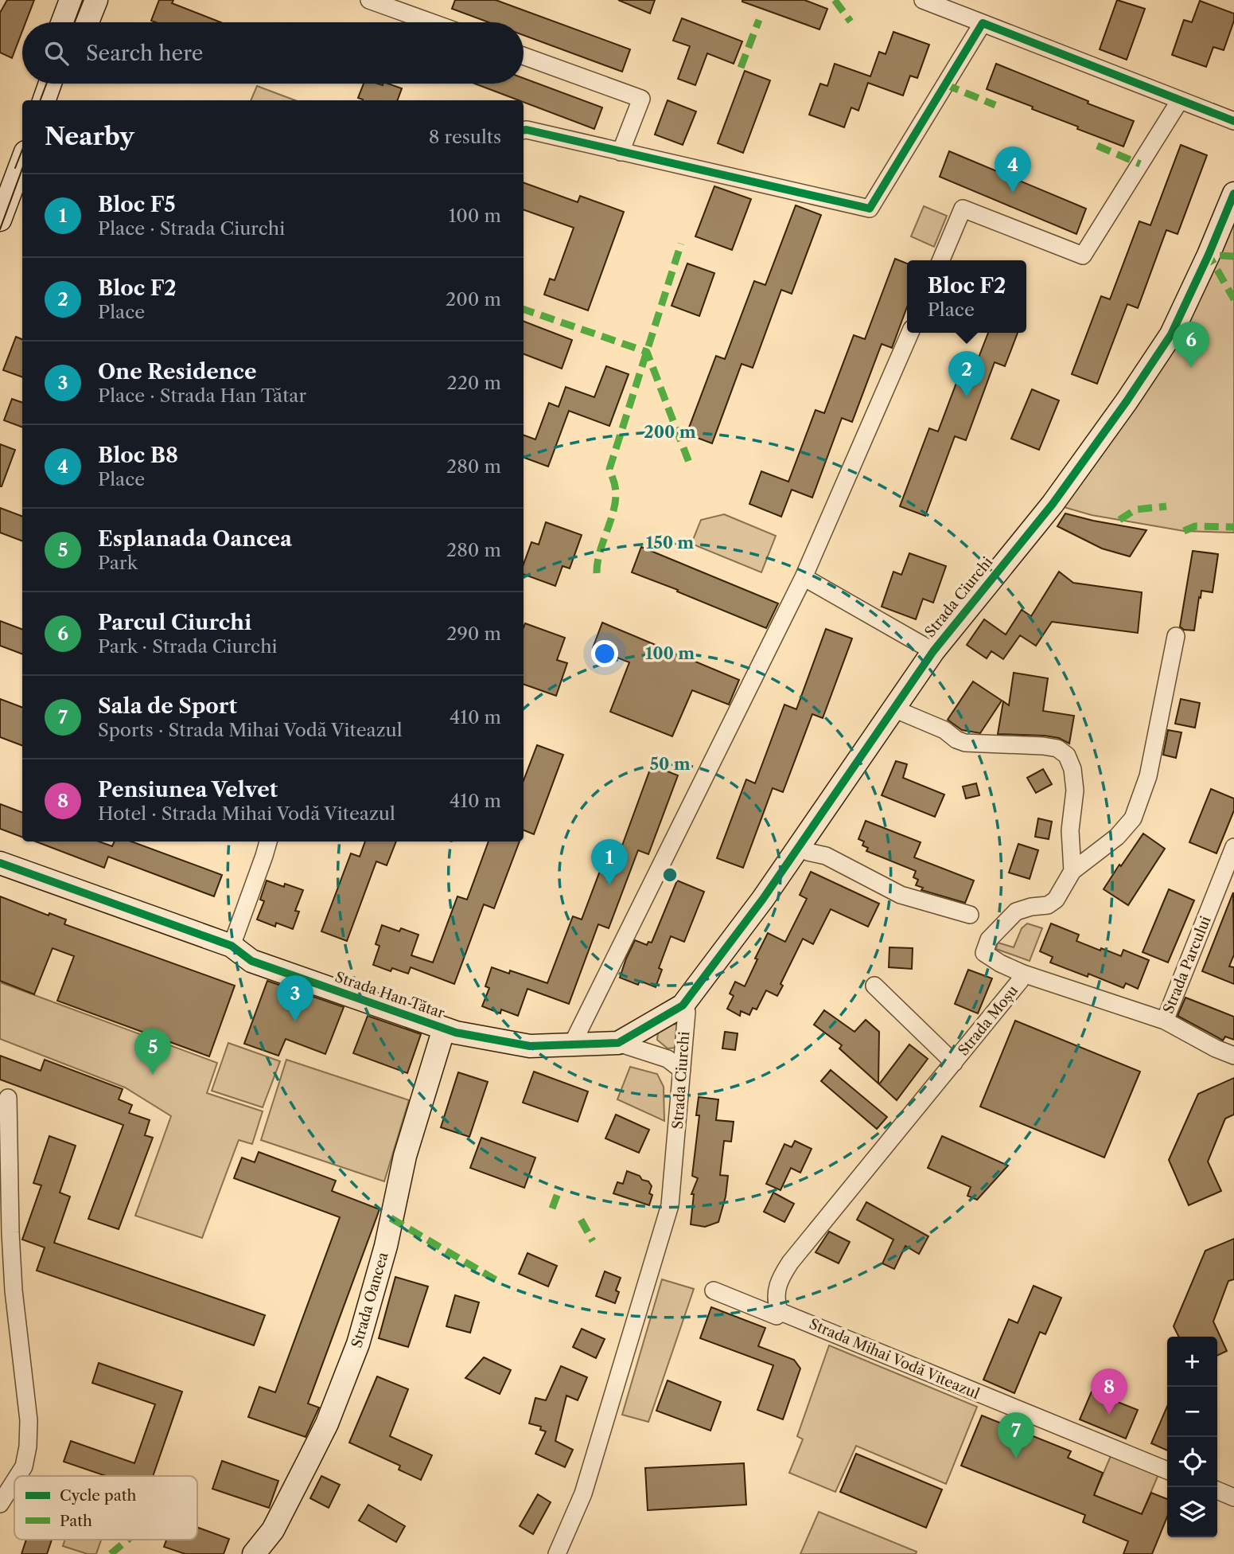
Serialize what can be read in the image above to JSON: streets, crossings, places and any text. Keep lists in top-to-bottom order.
{
  "streets": {
    "street": [
      "Strada Ciurchi",
      "Strada Parcului",
      "Strada Han Tătar",
      "Strada Moșu",
      "Strada Oancea",
      "Strada Mihai Vodă Viteazul"
    ]
  },
  "crossings": [
    ["Strada Ciurchi", "Strada Han Tătar"],
    ["Strada Parcului", "Strada Moșu"],
    ["Strada Han Tătar", "Strada Oancea"],
    ["Strada Moșu", "Strada Mihai Vodă Viteazul"]
  ],
  "legend": ["Cycle path", "Path"],
  "page": {
    "search": "Search here",
    "heading": ["Nearby", "8 results"],
    "pins": [
      "4",
      "6",
      "2",
      "1",
      "3",
      "5",
      "8",
      "7"
    ],
    "list": [
      {
        "mark": "1",
        "name": "Bloc F5",
        "note": "Place · Strada Ciurchi",
        "value": "100 m"
      },
      {
        "mark": "2",
        "name": "Bloc F2",
        "note": "Place",
        "value": "200 m"
      },
      {
        "mark": "3",
        "name": "One Residence",
        "note": "Place · Strada Han Tătar",
        "value": "220 m"
      },
      {
        "mark": "4",
        "name": "Bloc B8",
        "note": "Place",
        "value": "280 m"
      },
      {
        "mark": "5",
        "name": "Esplanada Oancea",
        "note": "Park",
        "value": "280 m"
      },
      {
        "mark": "6",
        "name": "Parcul Ciurchi",
        "note": "Park · Strada Ciurchi",
        "value": "290 m"
      },
      {
        "mark": "7",
        "name": "Sala de Sport",
        "note": "Sports · Strada Mihai Vodă Viteazul",
        "value": "410 m"
      },
      {
        "mark": "8",
        "name": "Pensiunea Velvet",
        "note": "Hotel · Strada Mihai Vodă Viteazul",
        "value": "410 m"
      }
    ],
    "popup": ["Bloc F2", "Place"],
    "map_buttons": ["+", "−"]
  },
  "rings": [
    "200 m",
    "150 m",
    "100 m",
    "50 m"
  ]
}
